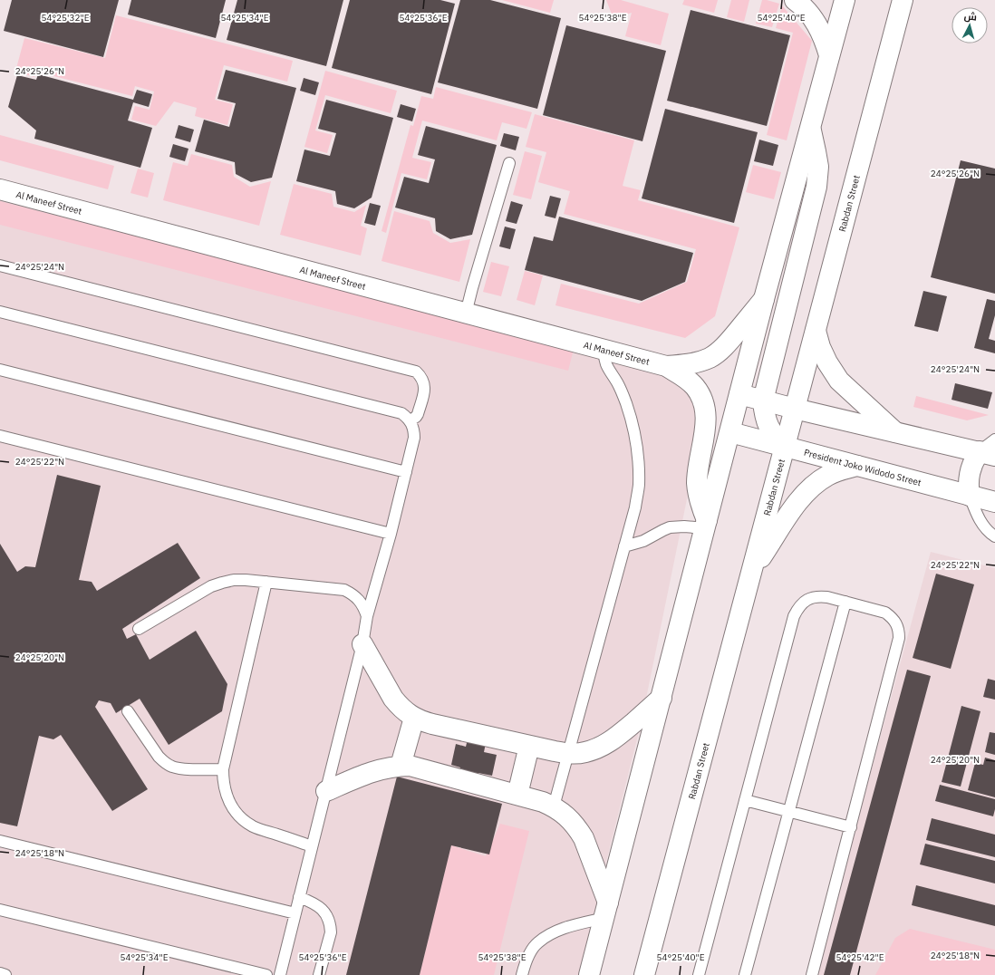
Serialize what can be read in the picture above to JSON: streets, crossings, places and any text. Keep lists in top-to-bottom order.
{
  "streets": {
    "main road": ["Al Maneef Street", "Rabdan Street", "President Joko Widodo Street"]
  },
  "crossings": [
    ["Rabdan Street", "President Joko Widodo Street"]
  ],
  "north": "top",
  "coordinates": [
    "54°25'32\"E",
    "54°25'34\"E",
    "54°25'36\"E",
    "54°25'38\"E",
    "54°25'40\"E",
    "24°25'26\"N",
    "24°25'24\"N",
    "24°25'22\"N",
    "24°25'20\"N",
    "24°25'18\"N",
    "54°25'42\"E"
  ]
}
